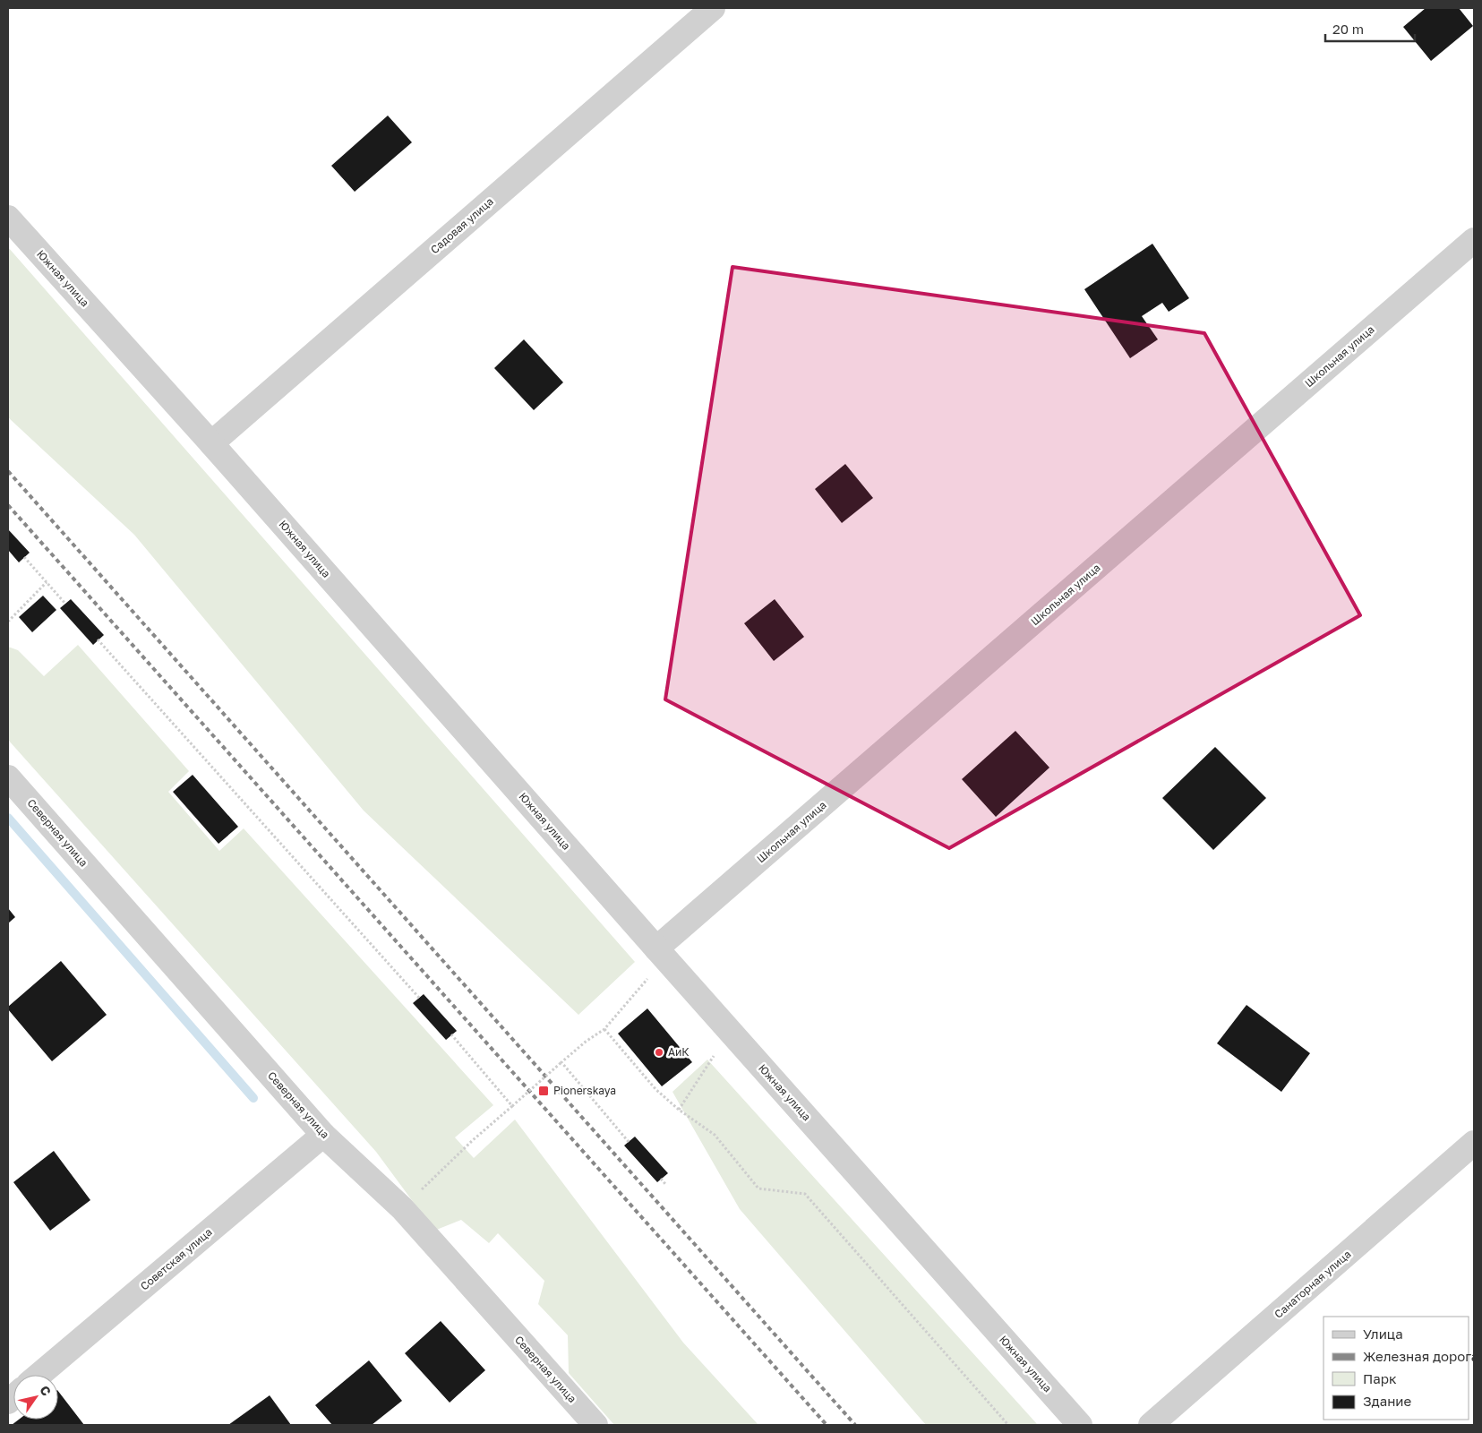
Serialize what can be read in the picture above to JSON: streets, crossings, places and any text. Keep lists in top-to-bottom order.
{
  "streets": {
    "street": [
      "Садовая улица",
      "Южная улица",
      "Школьная улица",
      "Северная улица",
      "Советская улица",
      "Санаторная улица"
    ]
  },
  "crossings": [
    ["Садовая улица", "Южная улица"],
    ["Южная улица", "Школьная улица"],
    ["Северная улица", "Советская улица"]
  ],
  "places": {
    "other": ["АиК"],
    "transit": ["Pionerskaya"]
  },
  "legend": [
    "Улица",
    "Железная дорога",
    "Парк",
    "Здание"
  ],
  "scale_bar": "20 m",
  "north": "top right"
}
